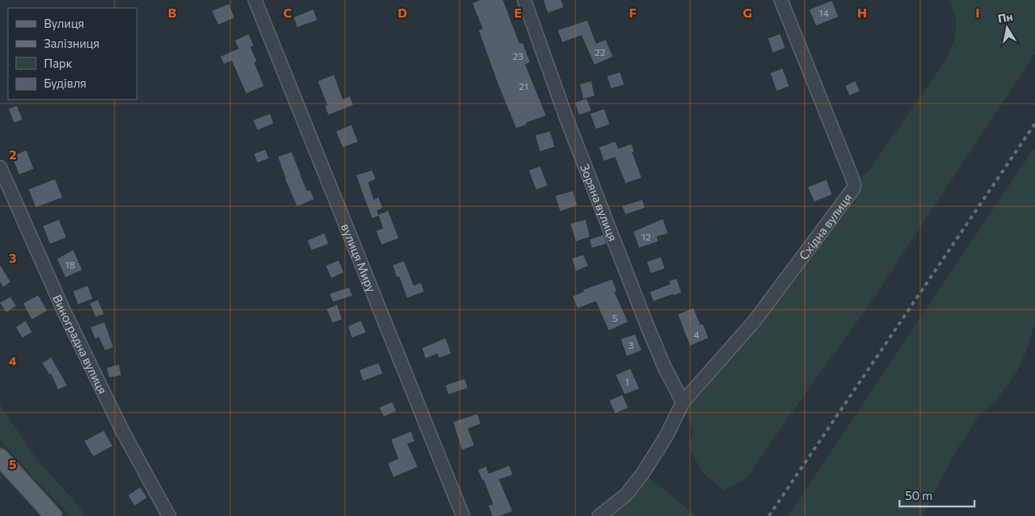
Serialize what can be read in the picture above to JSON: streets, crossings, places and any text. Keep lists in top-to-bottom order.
{
  "streets": {
    "street": [
      "Зоряна вулиця",
      "Східна вулиця",
      "вулиця Миру",
      "Виноградна вулиця"
    ]
  },
  "crossings": [
    ["Зоряна вулиця", "Східна вулиця"]
  ],
  "house_numbers": [
    "14",
    "22",
    "23",
    "21",
    "12",
    "18",
    "5",
    "4",
    "3",
    "1"
  ],
  "legend": [
    "Вулиця",
    "Залізниця",
    "Парк",
    "Будівля"
  ],
  "scale_bar": "50 m",
  "north": "top",
  "grid": {
    "columns": [
      "B",
      "C",
      "D",
      "E",
      "F",
      "G",
      "H",
      "I"
    ],
    "rows": [
      "2",
      "3",
      "4",
      "5"
    ]
  }
}
